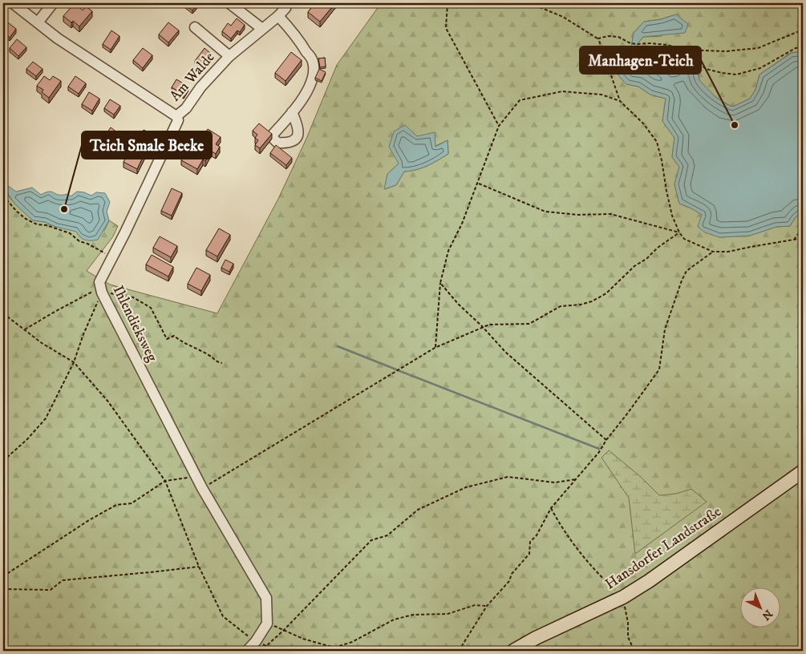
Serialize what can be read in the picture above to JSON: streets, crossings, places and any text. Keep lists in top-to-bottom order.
{
  "streets": {
    "main road": ["Hansdorfer Landstraße"],
    "street": ["Am Walde", "Ihlendieksweg"]
  },
  "crossings": [
    ["Am Walde", "Ihlendieksweg"]
  ],
  "places": ["Manhagen-Teich", "Teich Smale Beeke"],
  "north": "bottom right"
}
